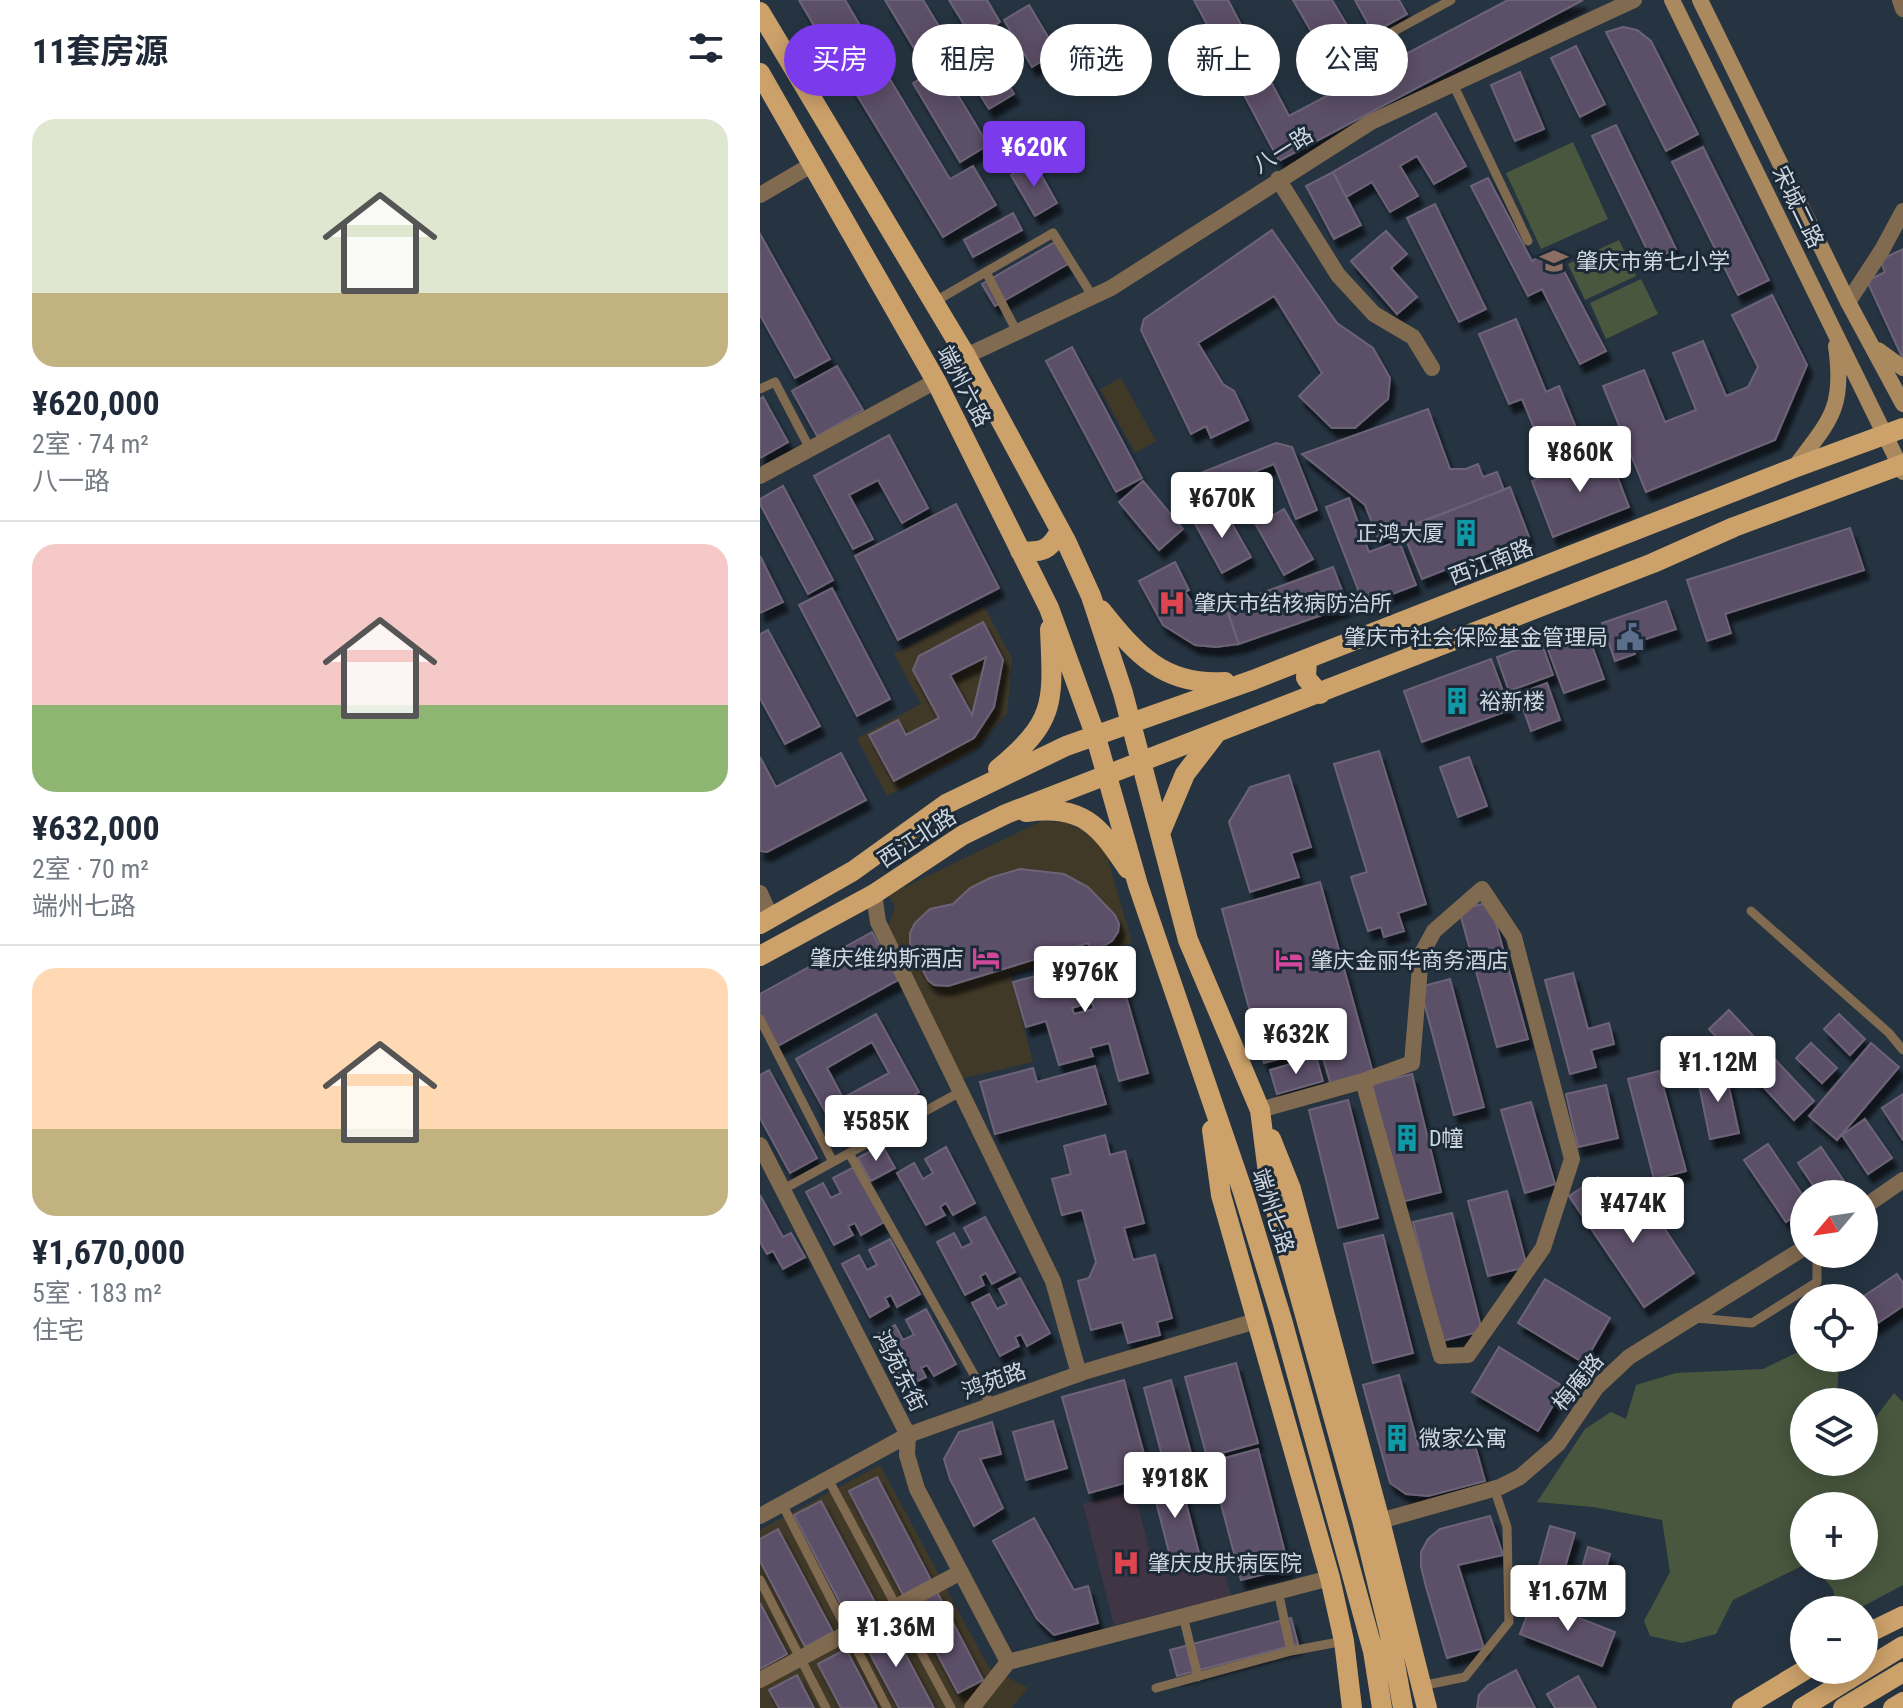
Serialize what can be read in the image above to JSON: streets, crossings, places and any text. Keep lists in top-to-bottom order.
{
  "streets": {
    "main road": [
      "宋城二路",
      "端州六路",
      "西江南路",
      "西江北路",
      "端州七路"
    ],
    "street": [
      "八一路",
      "鸿苑东街",
      "鸿苑路",
      "梅庵路"
    ]
  },
  "crossings": [
    ["八一路", "端州六路"],
    ["宋城二路", "西江南路"],
    ["端州六路", "西江南路"],
    ["端州六路", "西江北路"],
    ["端州六路", "端州七路"],
    ["西江南路", "西江北路"],
    ["西江南路", "端州七路"],
    ["西江北路", "端州七路"],
    ["鸿苑东街", "鸿苑路"]
  ],
  "places": {
    "school or university": ["肇庆市第七小学"],
    "building": [
      "正鸿大厦",
      "裕新楼",
      "D幢",
      "微家公寓"
    ],
    "hospital": ["肇庆市结核病防治所", "肇庆皮肤病医院"],
    "public building": ["肇庆市社会保险基金管理局"],
    "hotel": ["肇庆维纳斯酒店", "肇庆金丽华商务酒店"]
  },
  "north": "bottom left",
  "page": {
    "heading": "11套房源",
    "chip": [
      "买房",
      "租房",
      "筛选",
      "新上",
      "公寓"
    ],
    "list": [
      {
        "name": "¥620,000",
        "note": "2室 · 74 m² · 八一路"
      },
      {
        "name": "¥632,000",
        "note": "2室 · 70 m² · 端州七路"
      },
      {
        "name": "¥1,670,000",
        "note": "5室 · 183 m² · 住宅"
      }
    ],
    "price": [
      "¥620K",
      "¥860K",
      "¥670K",
      "¥976K",
      "¥632K",
      "¥1.12M",
      "¥585K",
      "¥474K",
      "¥918K",
      "¥1.67M",
      "¥1.36M"
    ],
    "map_buttons": ["+", "−"]
  }
}
